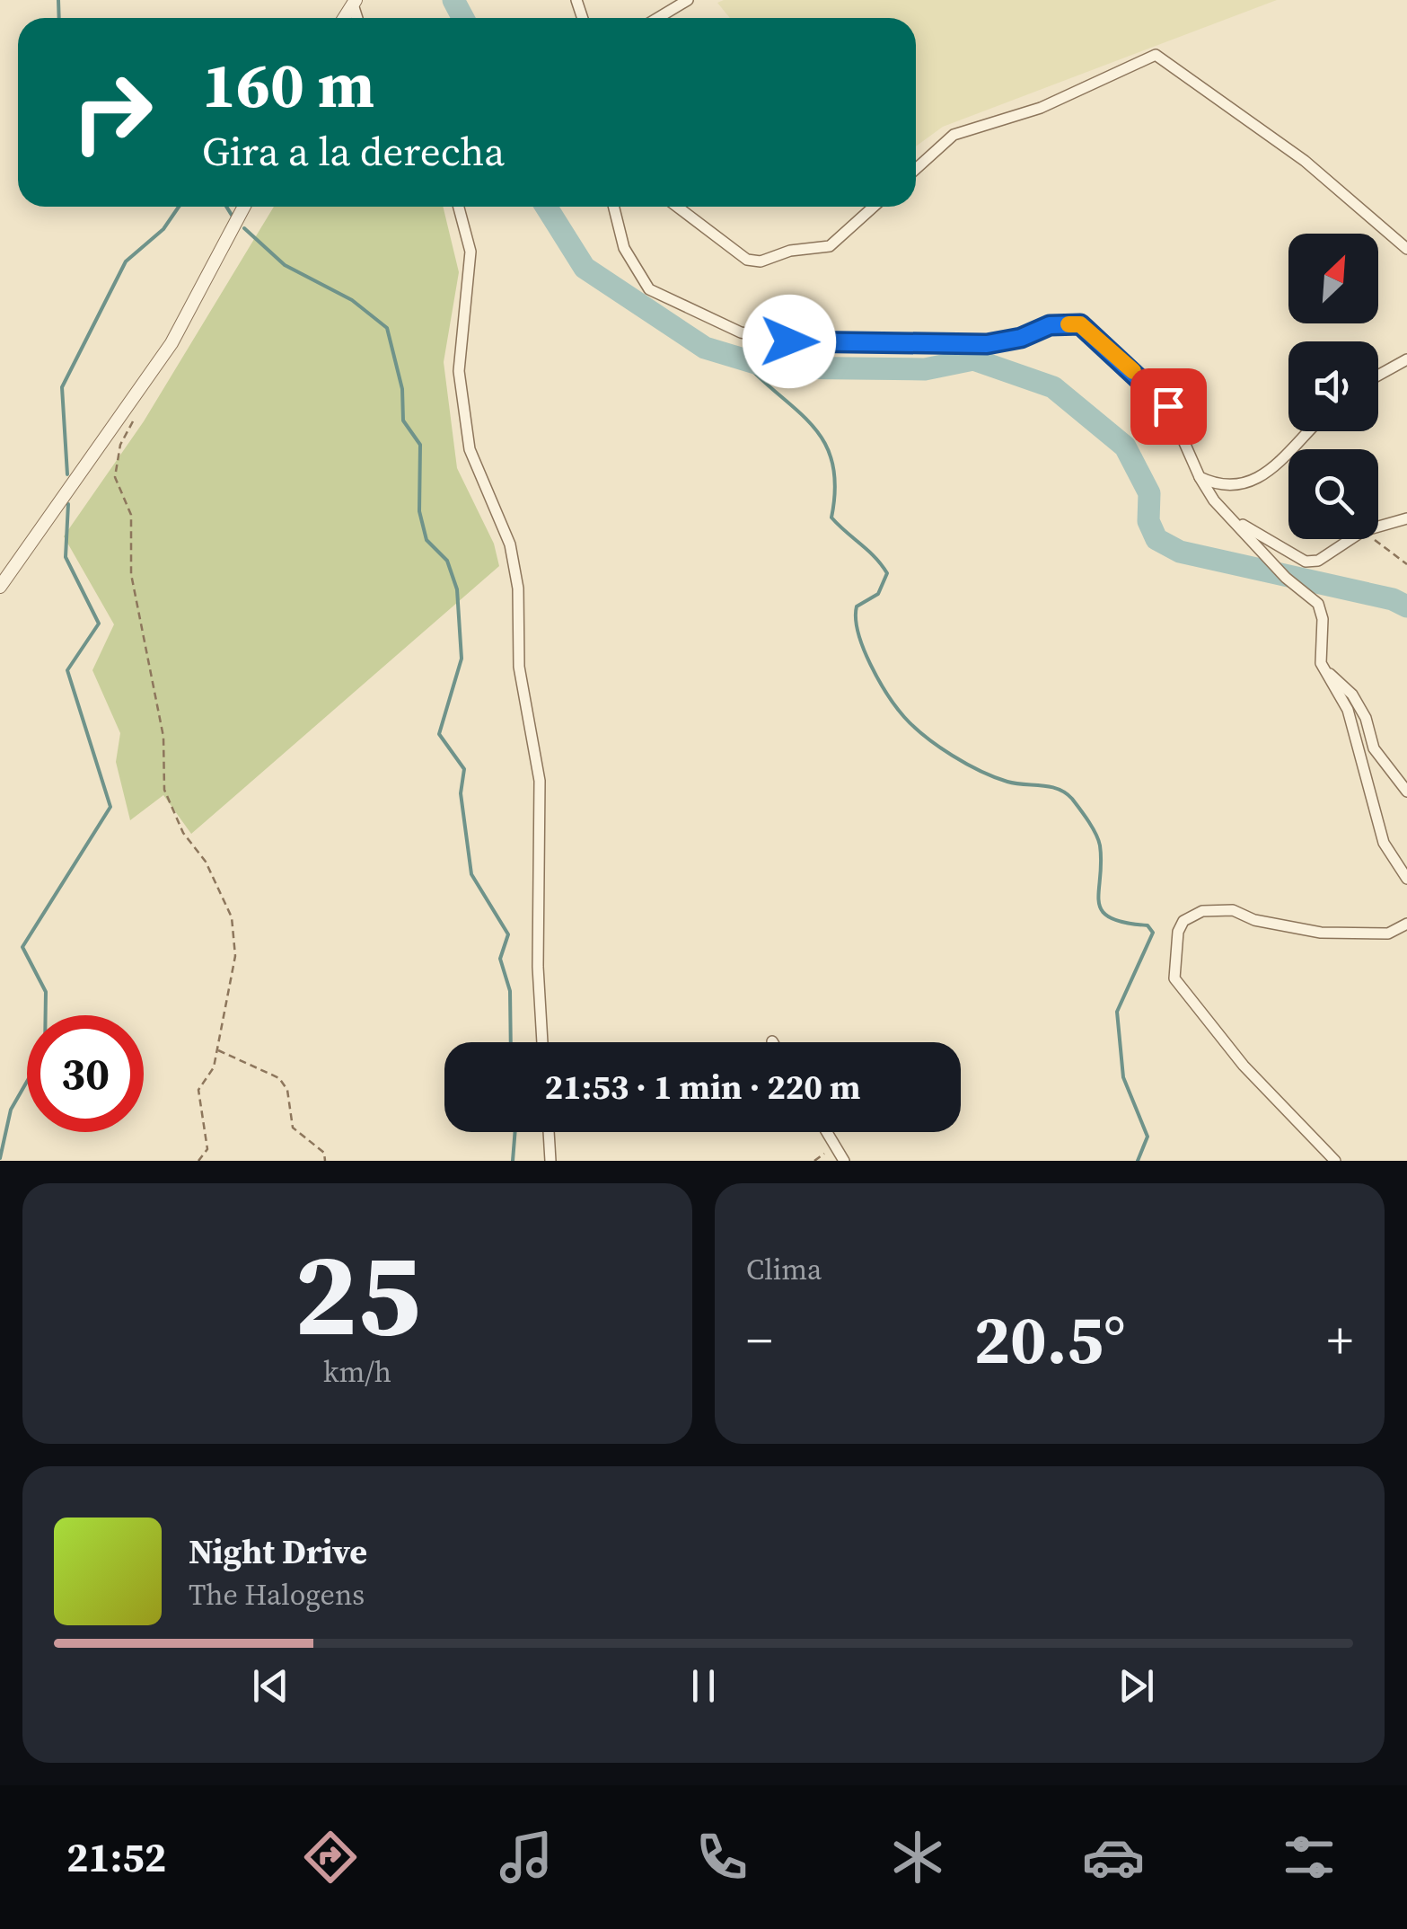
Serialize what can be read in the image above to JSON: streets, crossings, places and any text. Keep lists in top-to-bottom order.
{
  "north": "top right",
  "page": {
    "turn": ["160 m", "Gira a la derecha"],
    "limit": "30",
    "trip": "21:53 · 1 min · 220 m",
    "tile": [
      ["25", "km/h"],
      "Clima"
    ],
    "heat": ["−", "20.5°", "+"],
    "song": ["Night Drive", "The Halogens"],
    "tabs": "21:52"
  }
}
